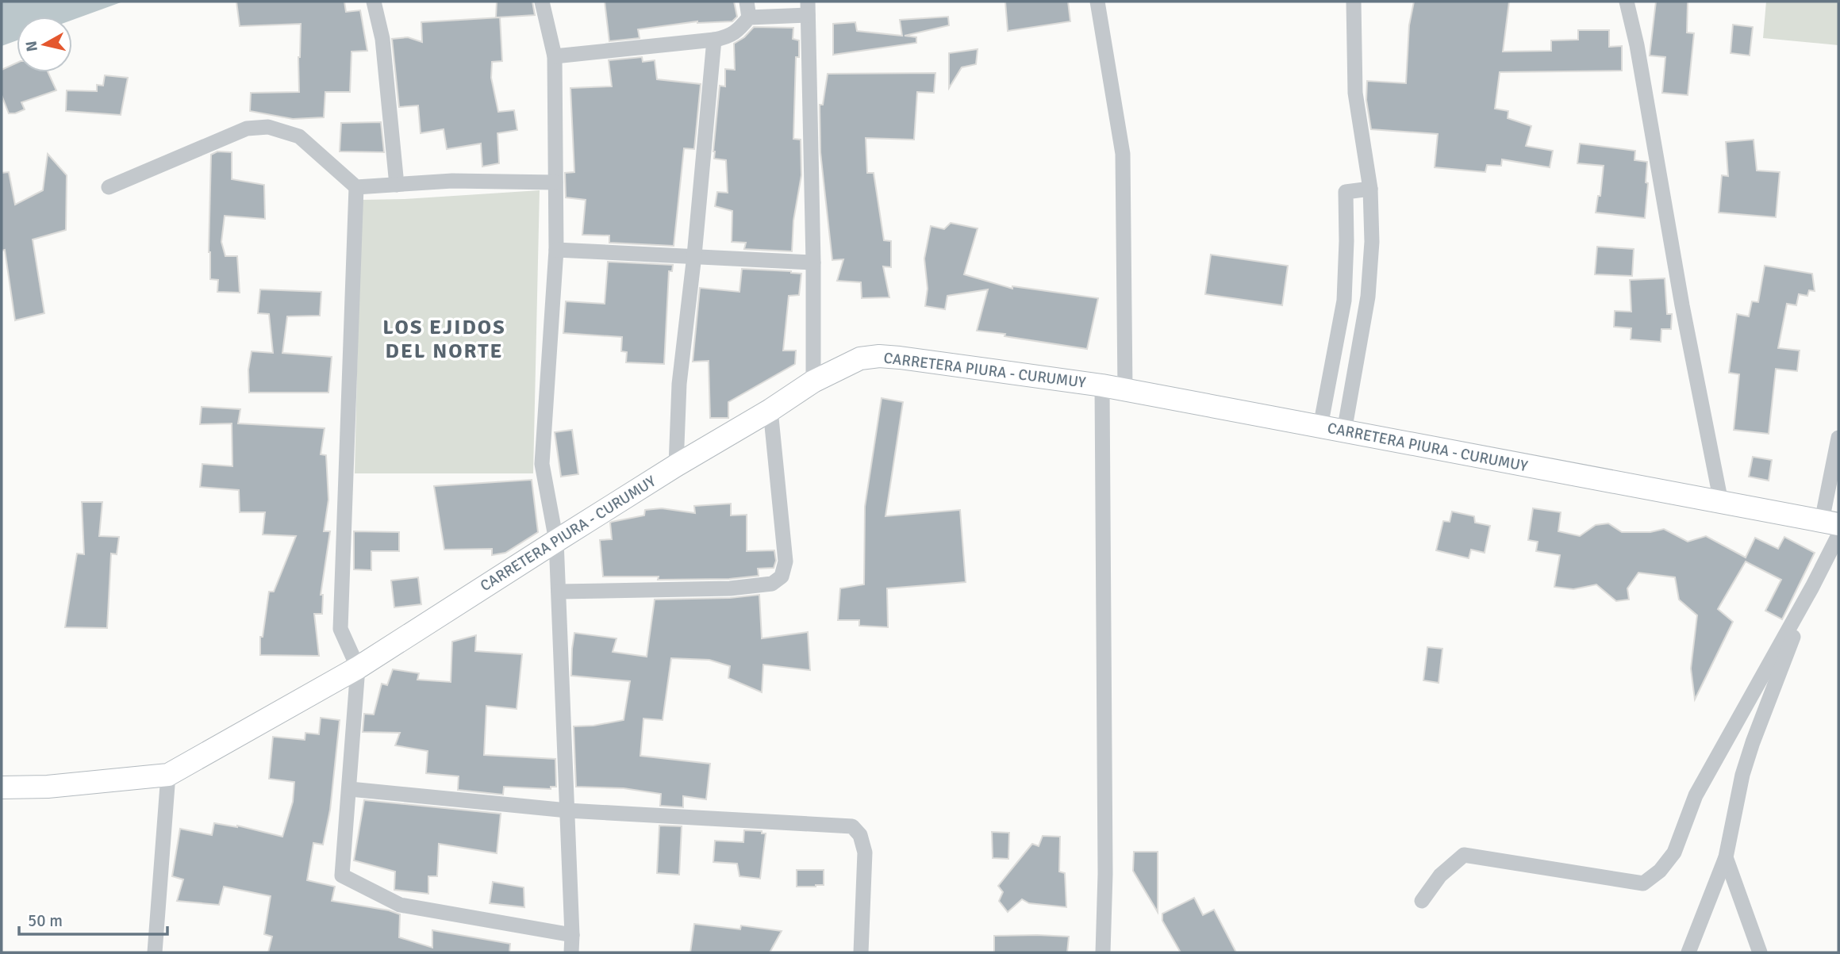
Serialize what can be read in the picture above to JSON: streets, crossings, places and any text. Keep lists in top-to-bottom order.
{
  "streets": {
    "main road": ["CARRETERA PIURA - CURUMUY"]
  },
  "districts": ["LOS EJIDOS DEL NORTE"],
  "scale_bar": "50 m",
  "north": "left"
}
